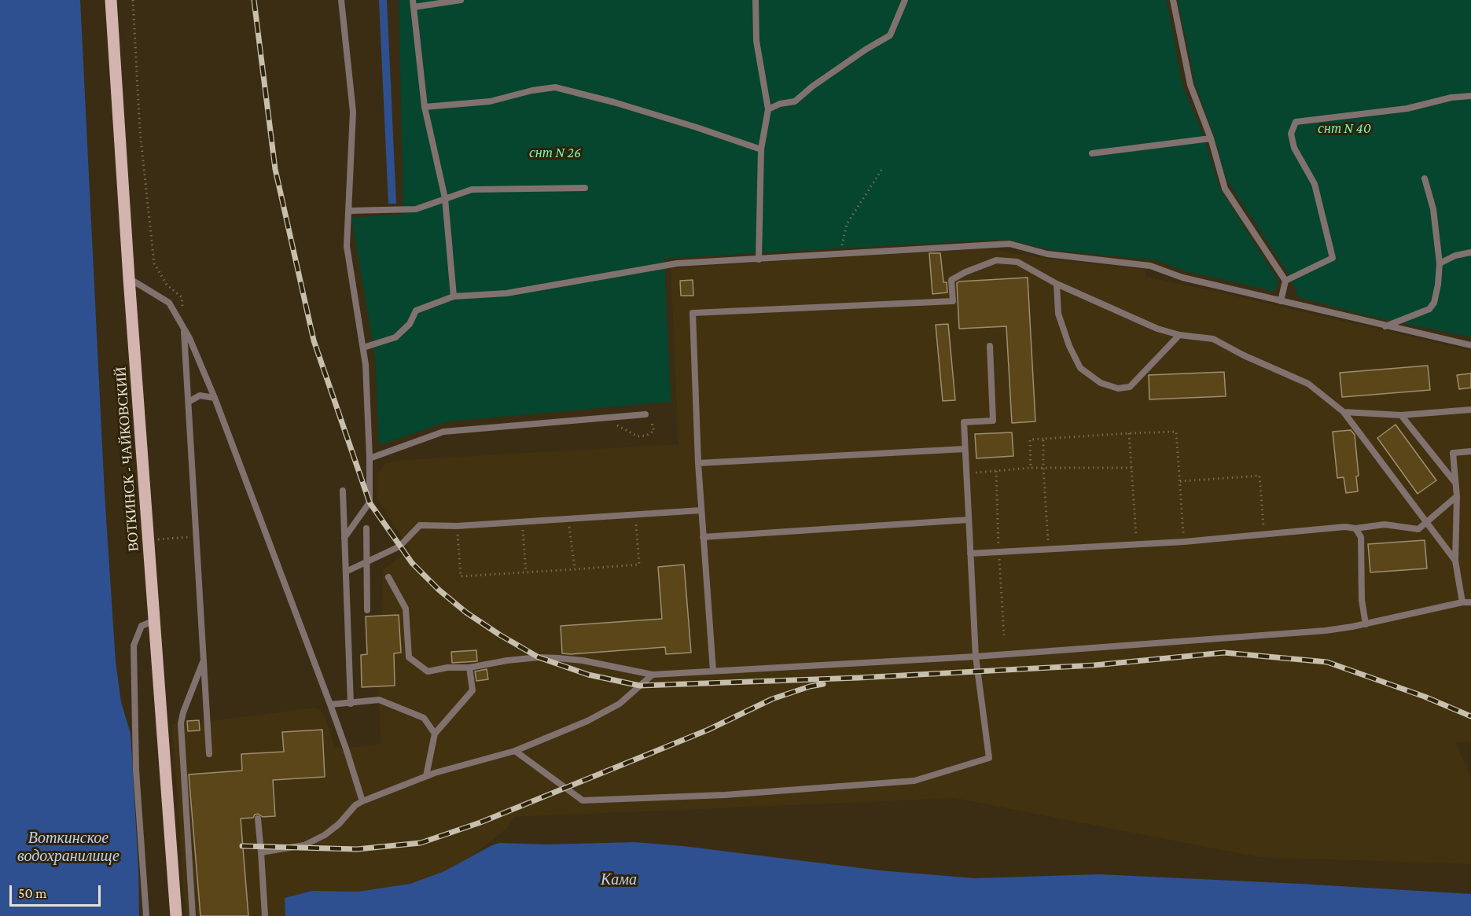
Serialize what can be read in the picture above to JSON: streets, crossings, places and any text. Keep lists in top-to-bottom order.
{
  "streets": {
    "main road": ["ВОТКИНСК - ЧАЙКОВСКИЙ"]
  },
  "water": ["Воткинское водохранилище", "Кама"],
  "parks": ["снт N 40", "снт N 26"],
  "scale_bar": "50 m"
}
